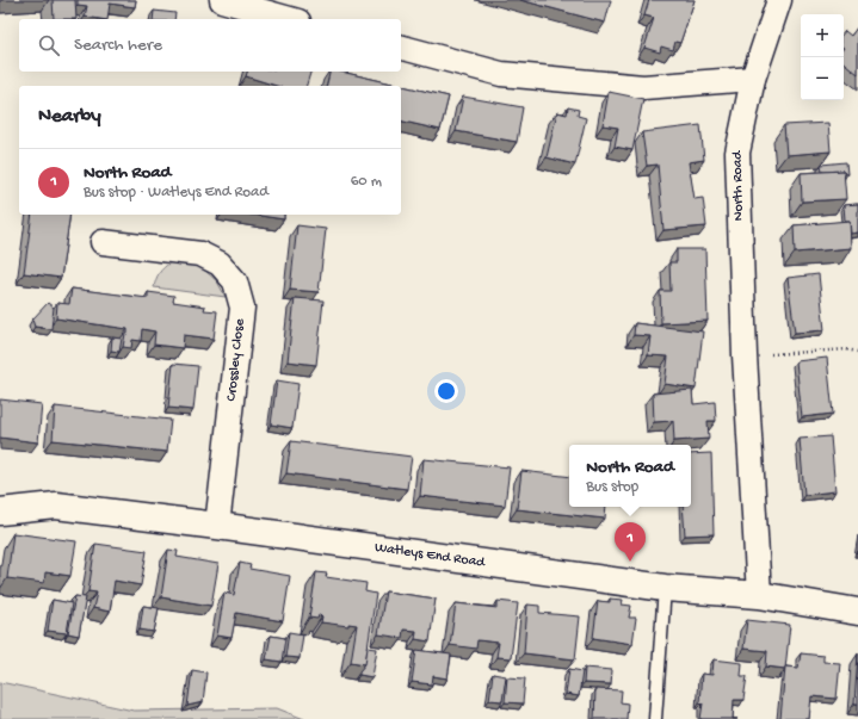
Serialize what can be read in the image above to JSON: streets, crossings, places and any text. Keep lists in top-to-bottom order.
{
  "streets": {
    "street": ["North Road", "Crossley Close", "Watleys End Road"]
  },
  "crossings": [
    ["North Road", "Watleys End Road"],
    ["Crossley Close", "Watleys End Road"]
  ],
  "page": {
    "map_buttons": ["+", "−"],
    "search": "Search here",
    "heading": "Nearby",
    "list": [
      {
        "mark": "1",
        "name": "North Road",
        "note": "Bus stop · Watleys End Road",
        "value": "60 m"
      }
    ],
    "popup": ["North Road", "Bus stop"],
    "pins": "1"
  }
}
